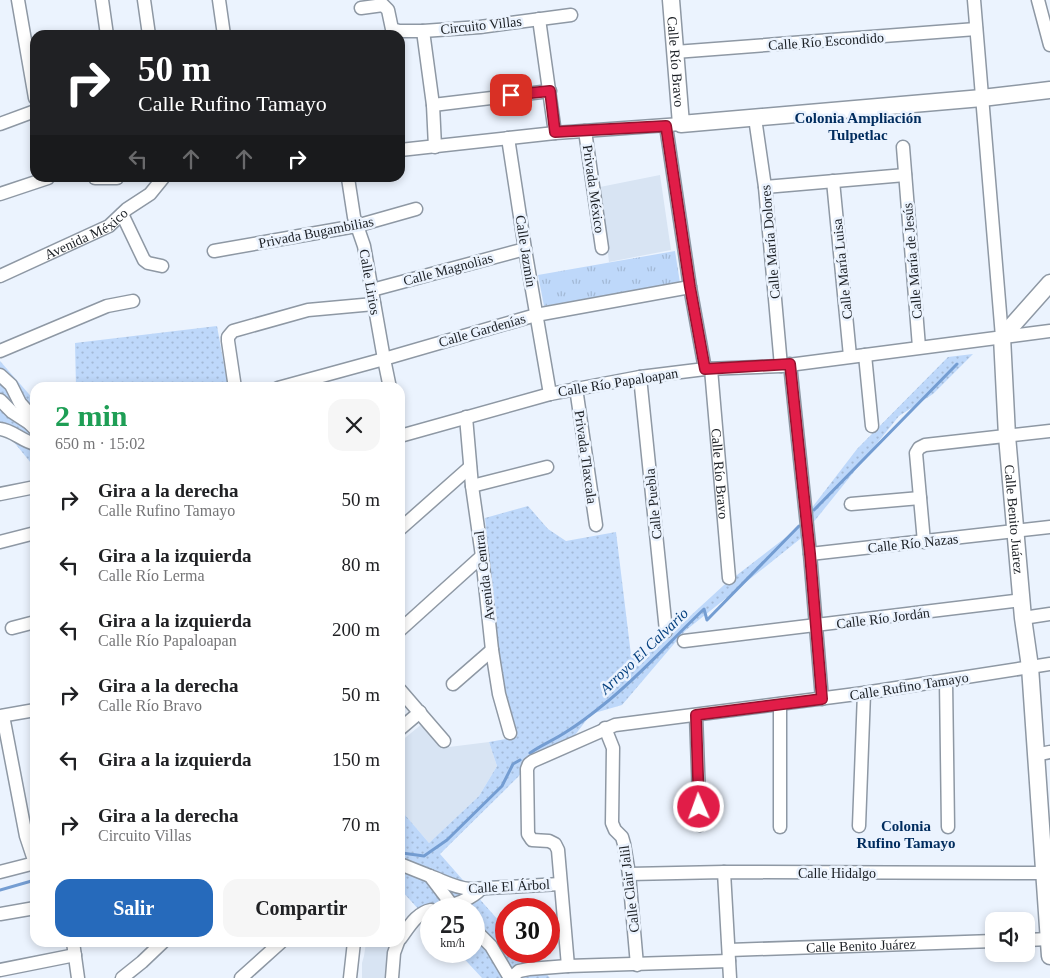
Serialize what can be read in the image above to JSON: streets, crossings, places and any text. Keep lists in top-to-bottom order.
{
  "streets": {
    "street": [
      "Circuito Villas",
      "Calle Río Escondido",
      "Calle Río Bravo",
      "Privada México",
      "Avenida México",
      "Privada Bugambilias",
      "Calle María Dolores",
      "Calle Jazmín",
      "Calle María de Jesús",
      "Calle Magnolias",
      "Calle María Luisa",
      "Calle Lirios",
      "Calle Gardenías",
      "Calle Río Papaloapan",
      "Privada Tlaxcala",
      "Calle Puebla",
      "Calle Benito Juárez",
      "Calle Río Nazas",
      "Avenida Central",
      "Calle Río Jordán",
      "Calle Rufino Tamayo",
      "Calle Hidalgo",
      "Calle El Árbol",
      "Calle Clair Jalil"
    ]
  },
  "crossings": [
    ["Calle Río Escondido", "Calle Río Bravo"],
    ["Calle Río Escondido", "Calle Benito Juárez"],
    ["Calle Río Bravo", "Calle Gardenías"],
    ["Calle Río Bravo", "Calle Río Papaloapan"],
    ["Privada Bugambilias", "Calle Lirios"],
    ["Calle María Dolores", "Calle Río Papaloapan"],
    ["Calle María Dolores", "Calle Río Nazas"],
    ["Calle María Dolores", "Calle Río Jordán"],
    ["Calle María Dolores", "Calle Rufino Tamayo"],
    ["Calle Jazmín", "Calle Magnolias"],
    ["Calle Jazmín", "Calle Gardenías"],
    ["Calle Jazmín", "Calle Río Papaloapan"],
    ["Calle María de Jesús", "Calle Río Papaloapan"],
    ["Calle Magnolias", "Calle Lirios"],
    ["Calle María Luisa", "Calle Río Papaloapan"],
    ["Calle Lirios", "Calle Gardenías"],
    ["Calle Río Papaloapan", "Privada Tlaxcala"],
    ["Calle Río Papaloapan", "Calle Puebla"],
    ["Calle Río Papaloapan", "Calle Benito Juárez"],
    ["Calle Río Papaloapan", "Avenida Central"],
    ["Calle Benito Juárez", "Calle Río Nazas"],
    ["Calle Benito Juárez", "Calle Río Jordán"],
    ["Calle Benito Juárez", "Calle Rufino Tamayo"],
    ["Calle Benito Juárez", "Calle Hidalgo"],
    ["Calle Benito Juárez", "Calle Clair Jalil"],
    ["Calle Rufino Tamayo", "Calle El Árbol"],
    ["Calle Rufino Tamayo", "Calle Clair Jalil"],
    ["Calle Hidalgo", "Calle Clair Jalil"]
  ],
  "districts": ["Colonia Ampliación Tulpetlac", "Colonia Rufino Tamayo"],
  "water": ["Arroyo El Calvario"],
  "page": {
    "turn": ["50 m", "Calle Rufino Tamayo"],
    "heading": ["2 min", "650 m · 15:02"],
    "list": [
      {
        "name": "Gira a la derecha",
        "note": "Calle Rufino Tamayo",
        "value": "50 m"
      },
      {
        "name": "Gira a la izquierda",
        "note": "Calle Río Lerma",
        "value": "80 m"
      },
      {
        "name": "Gira a la izquierda",
        "note": "Calle Río Papaloapan",
        "value": "200 m"
      },
      {
        "name": "Gira a la derecha",
        "note": "Calle Río Bravo",
        "value": "50 m"
      },
      {
        "name": "Gira a la izquierda",
        "value": "150 m"
      },
      {
        "name": "Gira a la derecha",
        "note": "Circuito Villas",
        "value": "70 m"
      }
    ],
    "buttons": ["Salir", "Compartir"],
    "speed": "25 km/h",
    "limit": "30"
  }
}
